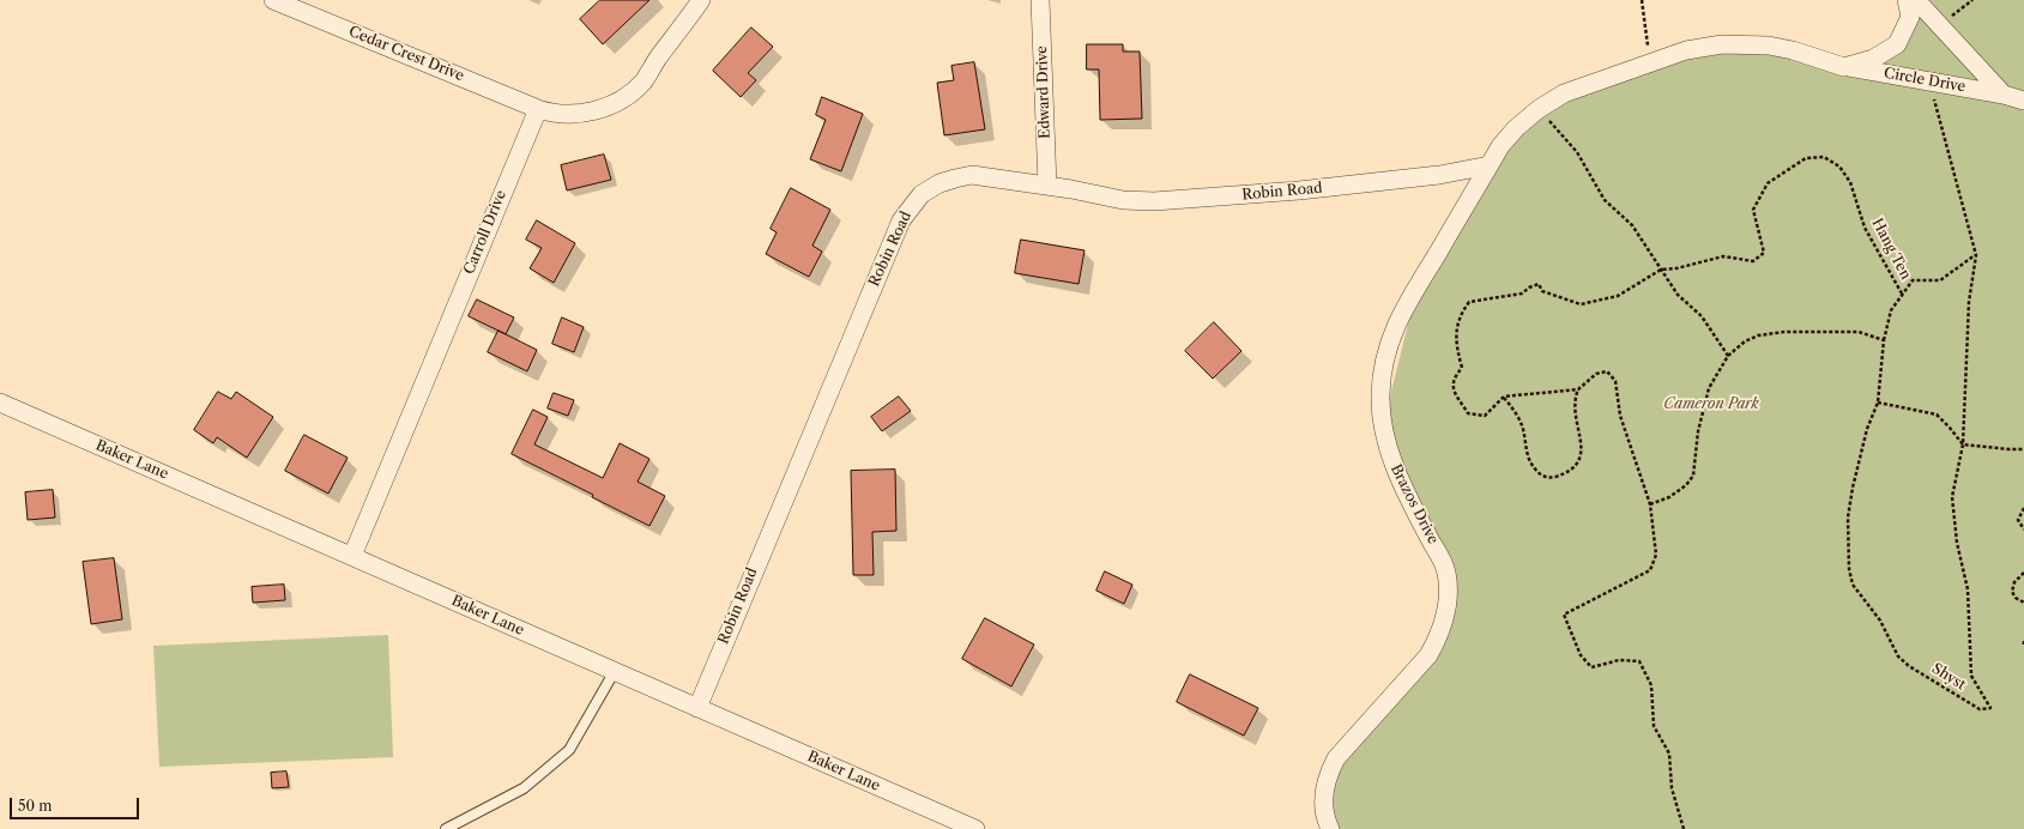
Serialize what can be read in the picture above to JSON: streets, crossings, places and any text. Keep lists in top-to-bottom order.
{
  "streets": {
    "street": [
      "Cedar Crest Drive",
      "Circle Drive",
      "Edward Drive",
      "Robin Road",
      "Carroll Drive",
      "Baker Lane",
      "Brazos Drive"
    ],
    "path": ["Hang Ten", "Shyst"]
  },
  "crossings": [
    ["Cedar Crest Drive", "Carroll Drive"],
    ["Circle Drive", "Brazos Drive"],
    ["Edward Drive", "Robin Road"],
    ["Robin Road", "Baker Lane"],
    ["Robin Road", "Brazos Drive"],
    ["Carroll Drive", "Baker Lane"]
  ],
  "parks": ["Cameron Park"],
  "scale_bar": "50 m"
}
